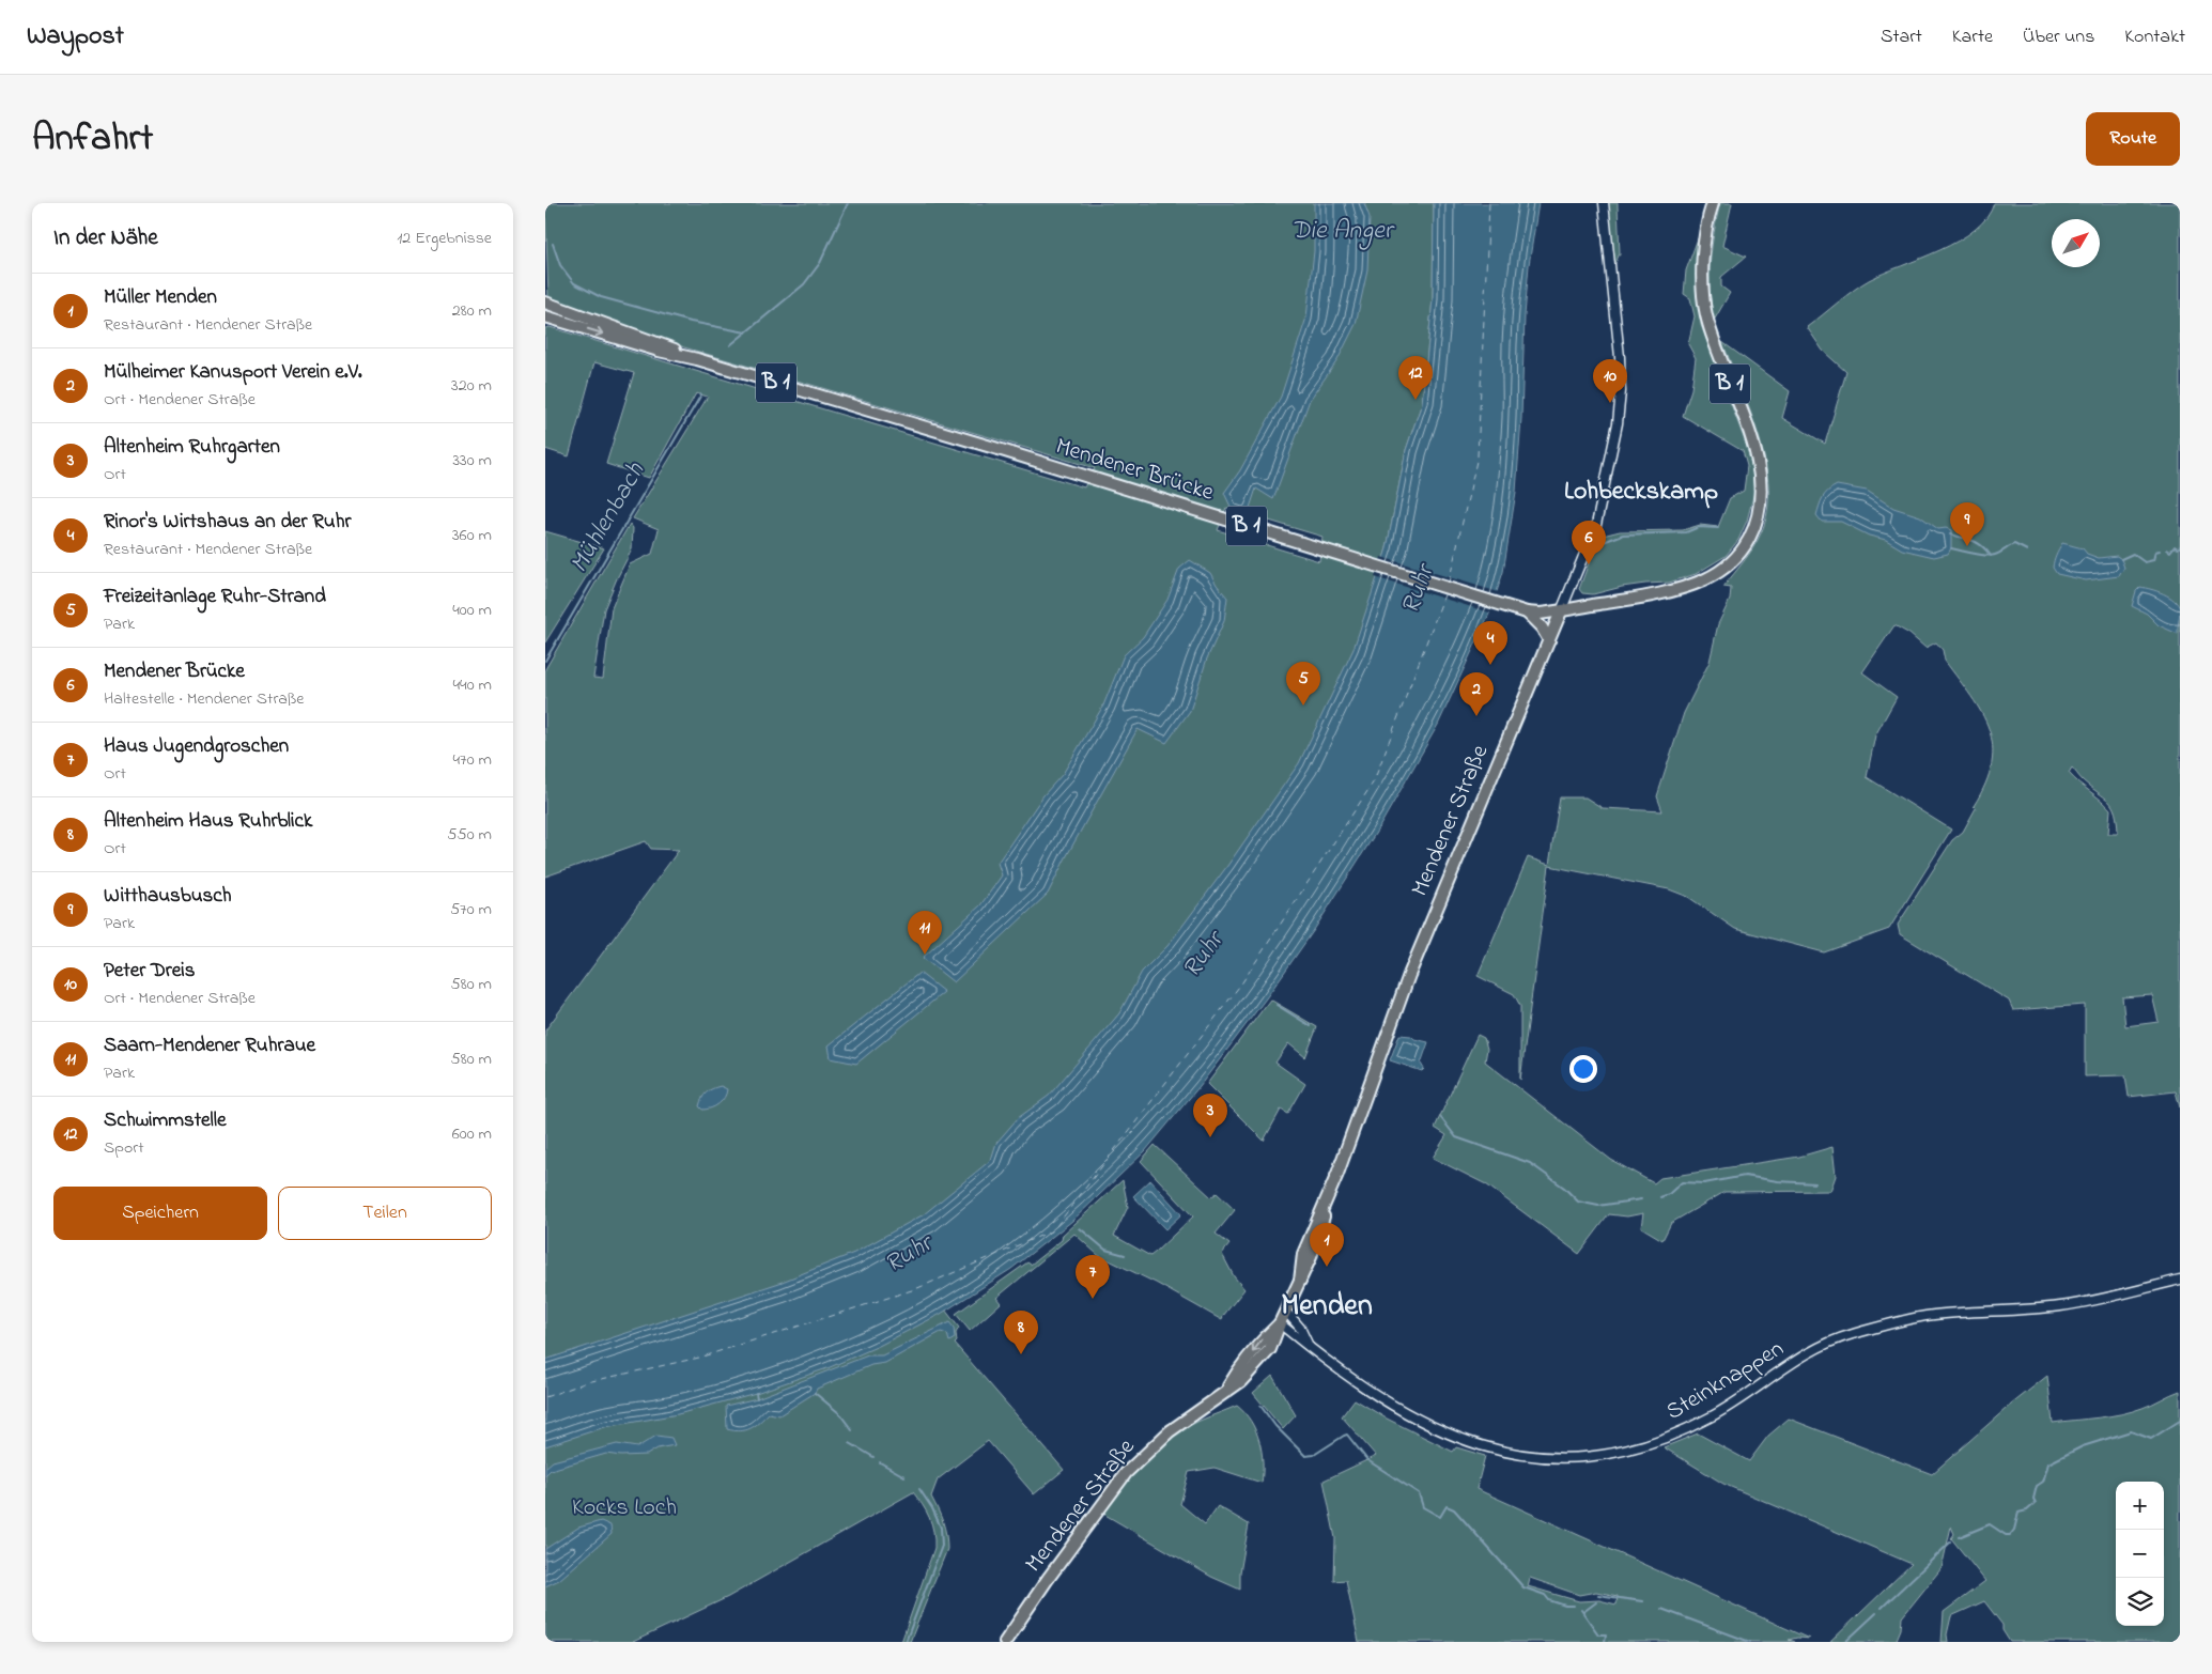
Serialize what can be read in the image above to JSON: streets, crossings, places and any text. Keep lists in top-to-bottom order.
{
  "streets": {
    "main road": ["B 1", "Mendener Brücke", "Mendener Straße"],
    "street": ["Steinknappen"]
  },
  "crossings": [
    ["B 1", "Mendener Brücke"],
    ["B 1", "Mendener Straße"],
    ["Mendener Brücke", "Mendener Straße"],
    ["Mendener Straße", "Steinknappen"]
  ],
  "districts": ["Lohbeckskamp", "Menden"],
  "water": ["Die Anger", "Mühlenbach", "Ruhr"],
  "parks": ["Kocks Loch"],
  "north": "top right",
  "page": {
    "header": "Waypost",
    "nav": [
      "Start",
      "Karte",
      "Über uns",
      "Kontakt"
    ],
    "title": "Anfahrt",
    "buttons": [
      "Route",
      ["Speichern", "Teilen"]
    ],
    "heading": ["In der Nähe", "12 Ergebnisse"],
    "list": [
      {
        "mark": "1",
        "name": "Müller Menden",
        "note": "Restaurant · Mendener Straße",
        "value": "280 m"
      },
      {
        "mark": "2",
        "name": "Mülheimer Kanusport Verein e.V.",
        "note": "Ort · Mendener Straße",
        "value": "320 m"
      },
      {
        "mark": "3",
        "name": "Altenheim Ruhrgarten",
        "note": "Ort",
        "value": "330 m"
      },
      {
        "mark": "4",
        "name": "Rinor's Wirtshaus an der Ruhr",
        "note": "Restaurant · Mendener Straße",
        "value": "360 m"
      },
      {
        "mark": "5",
        "name": "Freizeitanlage Ruhr-Strand",
        "note": "Park",
        "value": "400 m"
      },
      {
        "mark": "6",
        "name": "Mendener Brücke",
        "note": "Haltestelle · Mendener Straße",
        "value": "440 m"
      },
      {
        "mark": "7",
        "name": "Haus Jugendgroschen",
        "note": "Ort",
        "value": "470 m"
      },
      {
        "mark": "8",
        "name": "Altenheim Haus Ruhrblick",
        "note": "Ort",
        "value": "550 m"
      },
      {
        "mark": "9",
        "name": "Witthausbusch",
        "note": "Park",
        "value": "570 m"
      },
      {
        "mark": "10",
        "name": "Peter Dreis",
        "note": "Ort · Mendener Straße",
        "value": "580 m"
      },
      {
        "mark": "11",
        "name": "Saarn-Mendener Ruhraue",
        "note": "Park",
        "value": "580 m"
      },
      {
        "mark": "12",
        "name": "Schwimmstelle",
        "note": "Sport",
        "value": "600 m"
      }
    ],
    "pins": [
      "12",
      "10",
      "9",
      "6",
      "4",
      "5",
      "2",
      "11",
      "3",
      "1",
      "7",
      "8"
    ],
    "map_buttons": ["+", "−"]
  }
}
